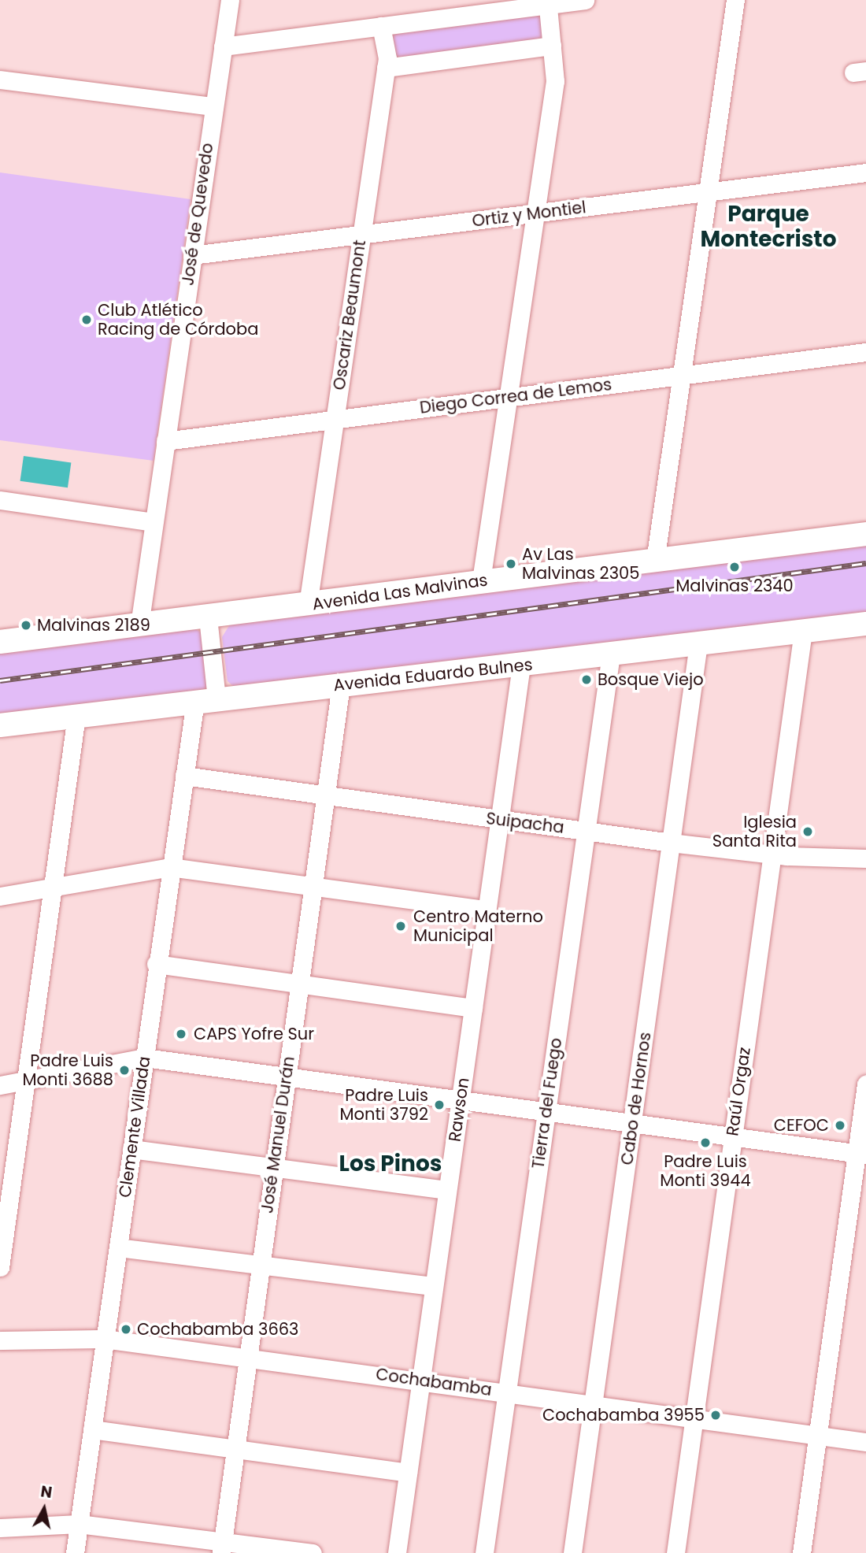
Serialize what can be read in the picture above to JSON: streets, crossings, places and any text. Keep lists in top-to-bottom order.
{
  "streets": {
    "main road": ["Avenida Las Malvinas", "Avenida Eduardo Bulnes"],
    "street": [
      "José de Quevedo",
      "Ortiz y Montiel",
      "Oscariz Beaumont",
      "Diego Correa de Lemos",
      "Suipacha",
      "Raúl Orgaz",
      "Cabo de Hornos",
      "Tierra del Fuego",
      "Rawson",
      "Clemente Villada",
      "José Manuel Durán",
      "Cochabamba"
    ]
  },
  "crossings": [
    ["José de Quevedo", "Ortiz y Montiel"],
    ["José de Quevedo", "Diego Correa de Lemos"],
    ["José de Quevedo", "Avenida Las Malvinas"],
    ["Ortiz y Montiel", "Oscariz Beaumont"],
    ["Oscariz Beaumont", "Diego Correa de Lemos"],
    ["Oscariz Beaumont", "Avenida Las Malvinas"],
    ["Avenida Las Malvinas", "Clemente Villada"],
    ["Avenida Eduardo Bulnes", "Raúl Orgaz"],
    ["Avenida Eduardo Bulnes", "Cabo de Hornos"],
    ["Avenida Eduardo Bulnes", "Tierra del Fuego"],
    ["Avenida Eduardo Bulnes", "Rawson"],
    ["Avenida Eduardo Bulnes", "Clemente Villada"],
    ["Avenida Eduardo Bulnes", "José Manuel Durán"],
    ["Suipacha", "Raúl Orgaz"],
    ["Suipacha", "Cabo de Hornos"],
    ["Suipacha", "Tierra del Fuego"],
    ["Suipacha", "Rawson"],
    ["Suipacha", "Clemente Villada"],
    ["Suipacha", "José Manuel Durán"],
    ["Raúl Orgaz", "Cochabamba"],
    ["Cabo de Hornos", "Cochabamba"],
    ["Tierra del Fuego", "Cochabamba"],
    ["Rawson", "Cochabamba"],
    ["Clemente Villada", "Cochabamba"],
    ["José Manuel Durán", "Cochabamba"]
  ],
  "districts": ["Parque Montecristo", "Los Pinos"],
  "places": [
    "Club Atlético Racing de Córdoba",
    "Av Las Malvinas 2305",
    "Malvinas 2340",
    "Malvinas 2189",
    "Bosque Viejo",
    "Iglesia Santa Rita",
    "Centro Materno Municipal",
    "CAPS Yofre Sur",
    "Padre Luis Monti 3688",
    "Padre Luis Monti 3792",
    "CEFOC",
    "Padre Luis Monti 3944",
    "Cochabamba 3663",
    "Cochabamba 3955"
  ],
  "north": "top"
}
